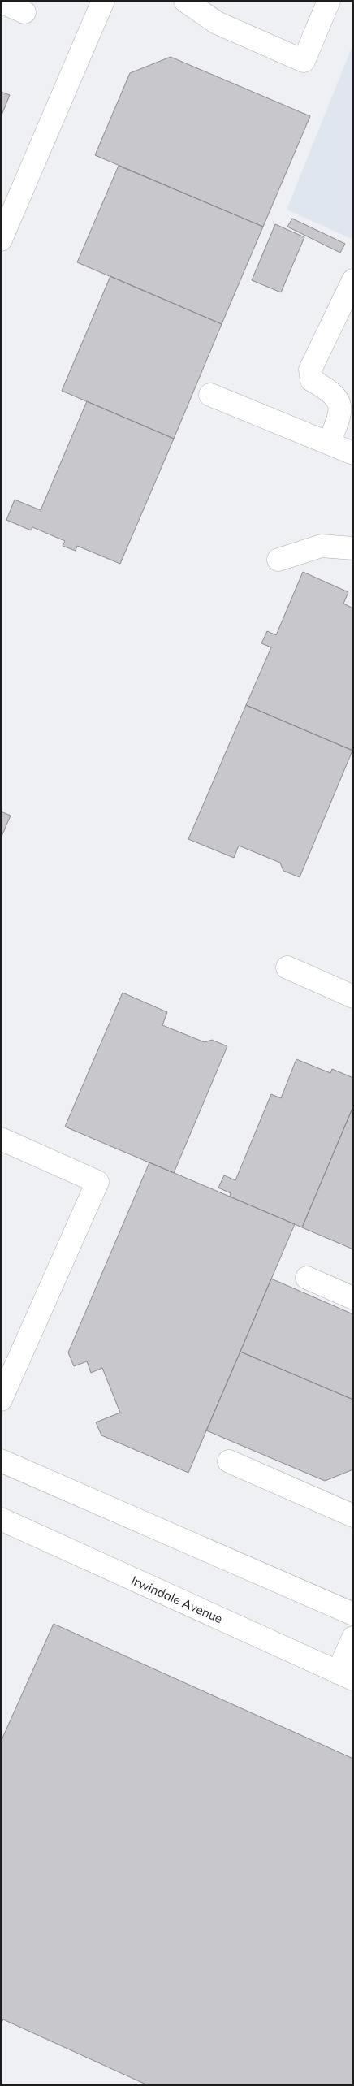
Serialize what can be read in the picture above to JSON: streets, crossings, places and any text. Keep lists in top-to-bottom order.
{
  "streets": {
    "main road": ["Irwindale Avenue"]
  }
}
